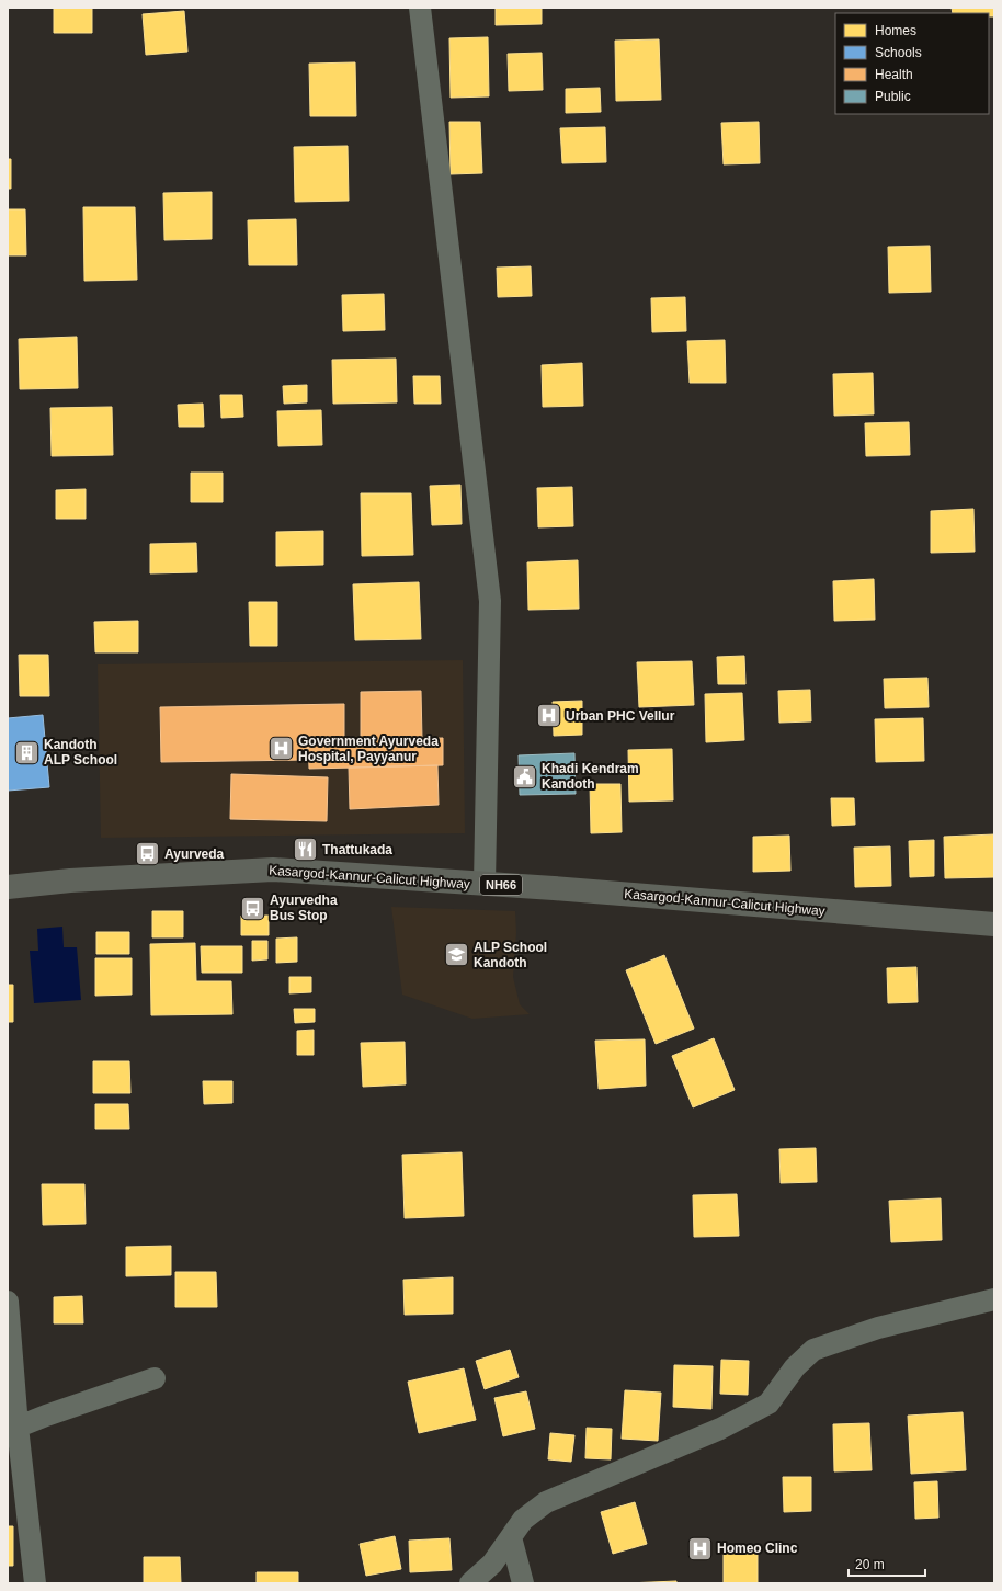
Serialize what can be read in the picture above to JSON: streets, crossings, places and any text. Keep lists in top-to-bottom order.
{
  "streets": {
    "highway": ["Kasargod-Kannur-Calicut Highway", "NH66"]
  },
  "places": {
    "hospital": ["Urban PHC Vellur", "Government Ayurveda Hospital, Payyanur", "Homeo Clinc"],
    "building": ["Kandoth ALP School"],
    "public building": ["Khadi Kendram Kandoth"],
    "restaurant": ["Thattukada"],
    "bus stop": ["Ayurveda", "Ayurvedha Bus Stop"],
    "school or university": ["ALP School Kandoth"]
  },
  "legend": [
    "Homes",
    "Schools",
    "Health",
    "Public"
  ],
  "scale_bar": "20 m"
}
